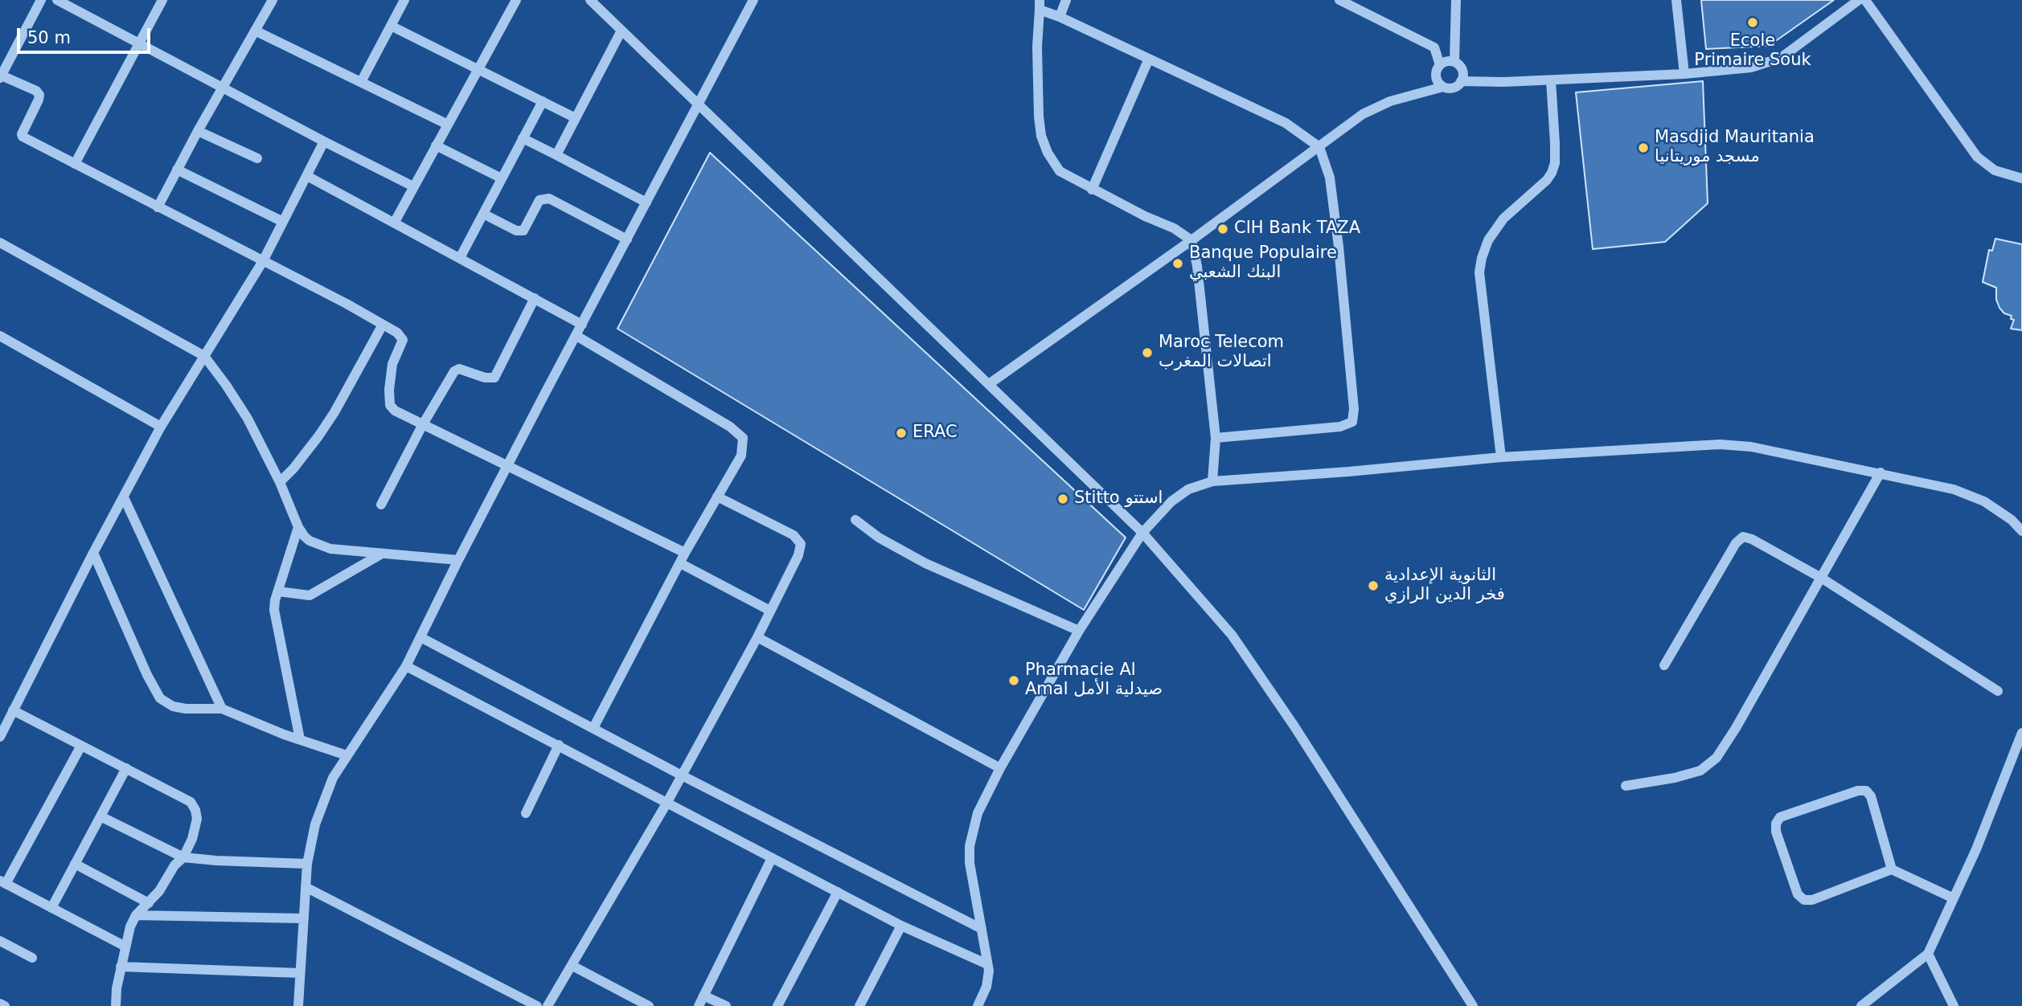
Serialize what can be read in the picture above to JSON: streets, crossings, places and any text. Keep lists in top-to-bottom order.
{
  "places": [
    "Ecole Primaire Souk",
    "Masdjid Mauritania مسجد موريتانيا",
    "CIH Bank TAZA",
    "Banque Populaire البنك الشعبي",
    "Maroc Telecom اتصالات المغرب",
    "ERAC",
    "Stitto استتو",
    "الثانوية الإعدادية فخر الدين الرازي",
    "Pharmacie Al Amal صيدلية الأمل"
  ],
  "scale_bar": "50 m"
}
